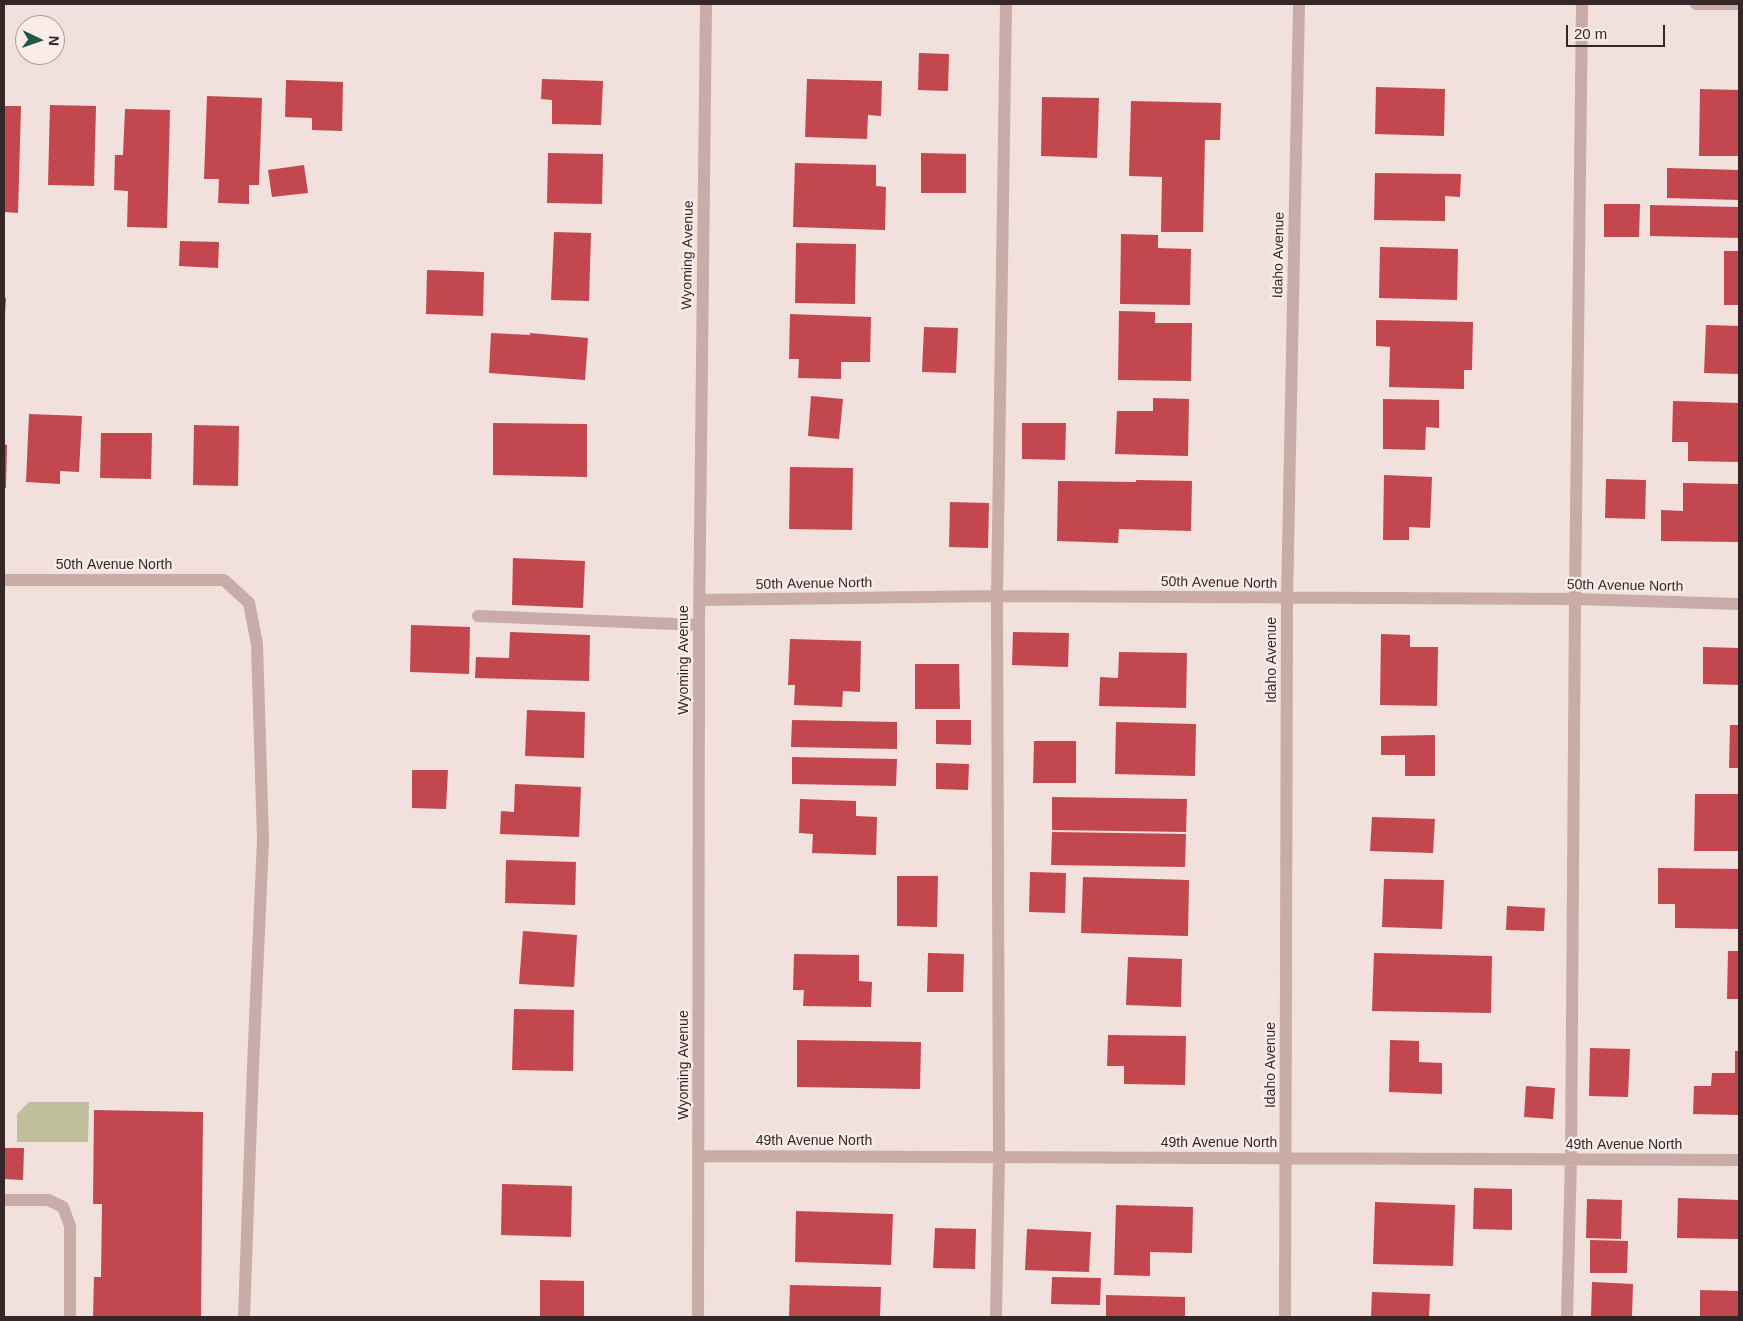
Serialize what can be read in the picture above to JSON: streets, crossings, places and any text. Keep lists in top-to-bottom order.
{
  "streets": {
    "street": [
      "Wyoming Avenue",
      "Idaho Avenue",
      "50th Avenue North",
      "49th Avenue North"
    ]
  },
  "crossings": [
    ["Wyoming Avenue", "50th Avenue North"],
    ["Wyoming Avenue", "49th Avenue North"],
    ["Idaho Avenue", "50th Avenue North"],
    ["Idaho Avenue", "49th Avenue North"]
  ],
  "scale_bar": "20 m",
  "north": "right"
}
